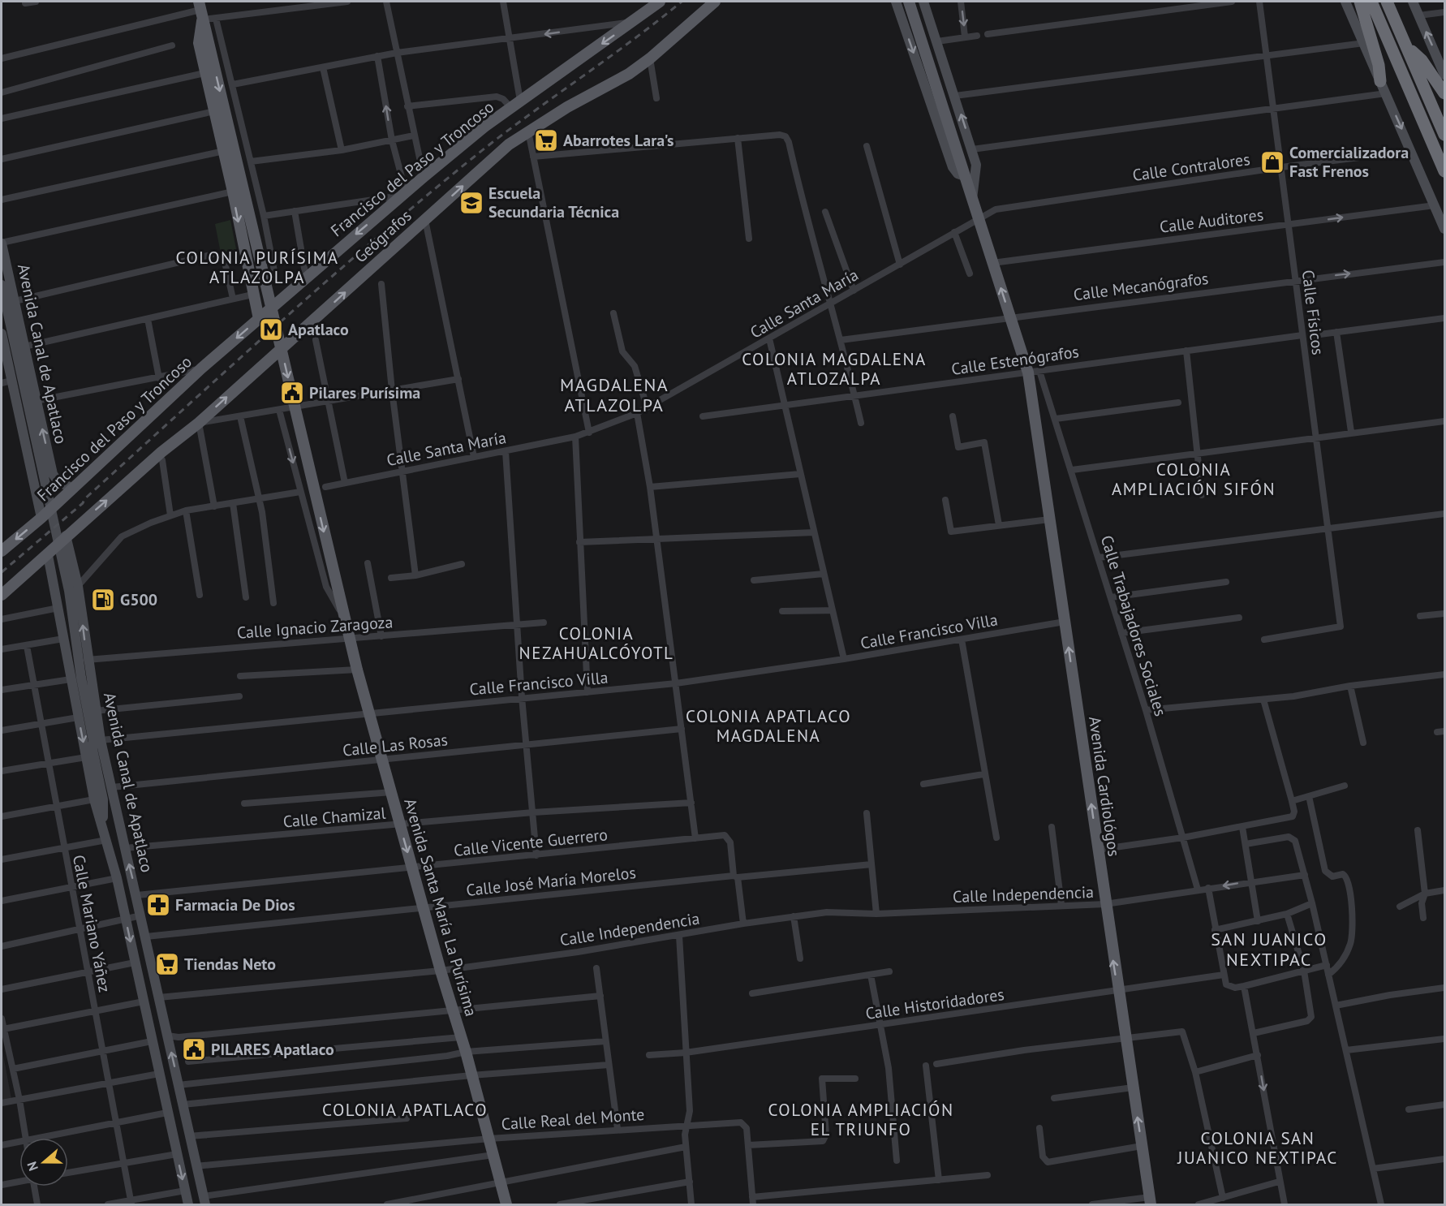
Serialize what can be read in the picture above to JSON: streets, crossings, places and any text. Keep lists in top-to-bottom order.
{
  "streets": {
    "main road": [
      "Francisco del Paso y Troncoso",
      "Geógrafos",
      "Avenida Cardiológos",
      "Avenida Santa María La Purísima"
    ],
    "street": [
      "Calle Contralores",
      "Calle Auditores",
      "Calle Mecanógrafos",
      "Calle Santa María",
      "Calle Físicos",
      "Avenida Canal de Apatlaco",
      "Calle Estenógrafos",
      "Calle Trabajadores Sociales",
      "Calle Ignacio Zaragoza",
      "Calle Francisco Villa",
      "Calle Las Rosas",
      "Calle Chamizal",
      "Calle Vicente Guerrero",
      "Calle José María Morelos",
      "Calle Independencia",
      "Calle Mariano Yáñez",
      "Calle Historidadores",
      "Calle Real del Monte"
    ]
  },
  "crossings": [
    ["Calle Contralores", "Calle Santa María"],
    ["Calle Contralores", "Calle Físicos"],
    ["Calle Contralores", "Avenida Cardiológos"],
    ["Francisco del Paso y Troncoso", "Avenida Canal de Apatlaco"],
    ["Calle Auditores", "Calle Físicos"],
    ["Calle Auditores", "Avenida Cardiológos"],
    ["Geógrafos", "Avenida Canal de Apatlaco"],
    ["Calle Mecanógrafos", "Calle Físicos"],
    ["Calle Mecanógrafos", "Avenida Cardiológos"],
    ["Calle Santa María", "Avenida Cardiológos"],
    ["Calle Físicos", "Calle Estenógrafos"],
    ["Avenida Canal de Apatlaco", "Calle Ignacio Zaragoza"],
    ["Avenida Canal de Apatlaco", "Calle Francisco Villa"],
    ["Avenida Canal de Apatlaco", "Calle Las Rosas"],
    ["Avenida Canal de Apatlaco", "Calle Chamizal"],
    ["Avenida Canal de Apatlaco", "Calle Vicente Guerrero"],
    ["Avenida Canal de Apatlaco", "Calle José María Morelos"],
    ["Avenida Canal de Apatlaco", "Calle Independencia"],
    ["Avenida Canal de Apatlaco", "Calle Real del Monte"],
    ["Calle Estenógrafos", "Calle Trabajadores Sociales"],
    ["Calle Estenógrafos", "Avenida Cardiológos"],
    ["Calle Trabajadores Sociales", "Avenida Cardiológos"],
    ["Calle Trabajadores Sociales", "Calle Independencia"],
    ["Calle Ignacio Zaragoza", "Avenida Santa María La Purísima"],
    ["Calle Francisco Villa", "Avenida Cardiológos"],
    ["Calle Francisco Villa", "Avenida Santa María La Purísima"],
    ["Calle Las Rosas", "Avenida Santa María La Purísima"],
    ["Avenida Cardiológos", "Calle Independencia"],
    ["Avenida Cardiológos", "Calle Historidadores"],
    ["Calle Chamizal", "Avenida Santa María La Purísima"],
    ["Calle Vicente Guerrero", "Calle José María Morelos"],
    ["Calle Vicente Guerrero", "Avenida Santa María La Purísima"],
    ["Calle José María Morelos", "Avenida Santa María La Purísima"],
    ["Calle Independencia", "Avenida Santa María La Purísima"],
    ["Avenida Santa María La Purísima", "Calle Real del Monte"]
  ],
  "one_way": ["Francisco del Paso y Troncoso", "Geógrafos", "Avenida Cardiológos"],
  "districts": [
    "COLONIA PURÍSIMA ATLAZOLPA",
    "COLONIA MAGDALENA ATLOZALPA",
    "MAGDALENA ATLAZOLPA",
    "COLONIA AMPLIACIÓN SIFÓN",
    "COLONIA NEZAHUALCÓYOTL",
    "COLONIA APATLACO MAGDALENA",
    "SAN JUANICO NEXTIPAC",
    "COLONIA APATLACO",
    "COLONIA AMPLIACIÓN EL TRIUNFO",
    "COLONIA SAN JUANICO NEXTIPAC"
  ],
  "places": {
    "supermarket": ["Abarrotes Lara's", "Tiendas Neto"],
    "shop": ["Comercializadora Fast Frenos"],
    "school or university": ["Escuela Secundaria Técnica"],
    "metro station": ["Apatlaco"],
    "public building": ["Pilares Purísima", "PILARES Apatlaco"],
    "fuel station": ["G500"],
    "pharmacy": ["Farmacia De Dios"]
  },
  "north": "left"
}
